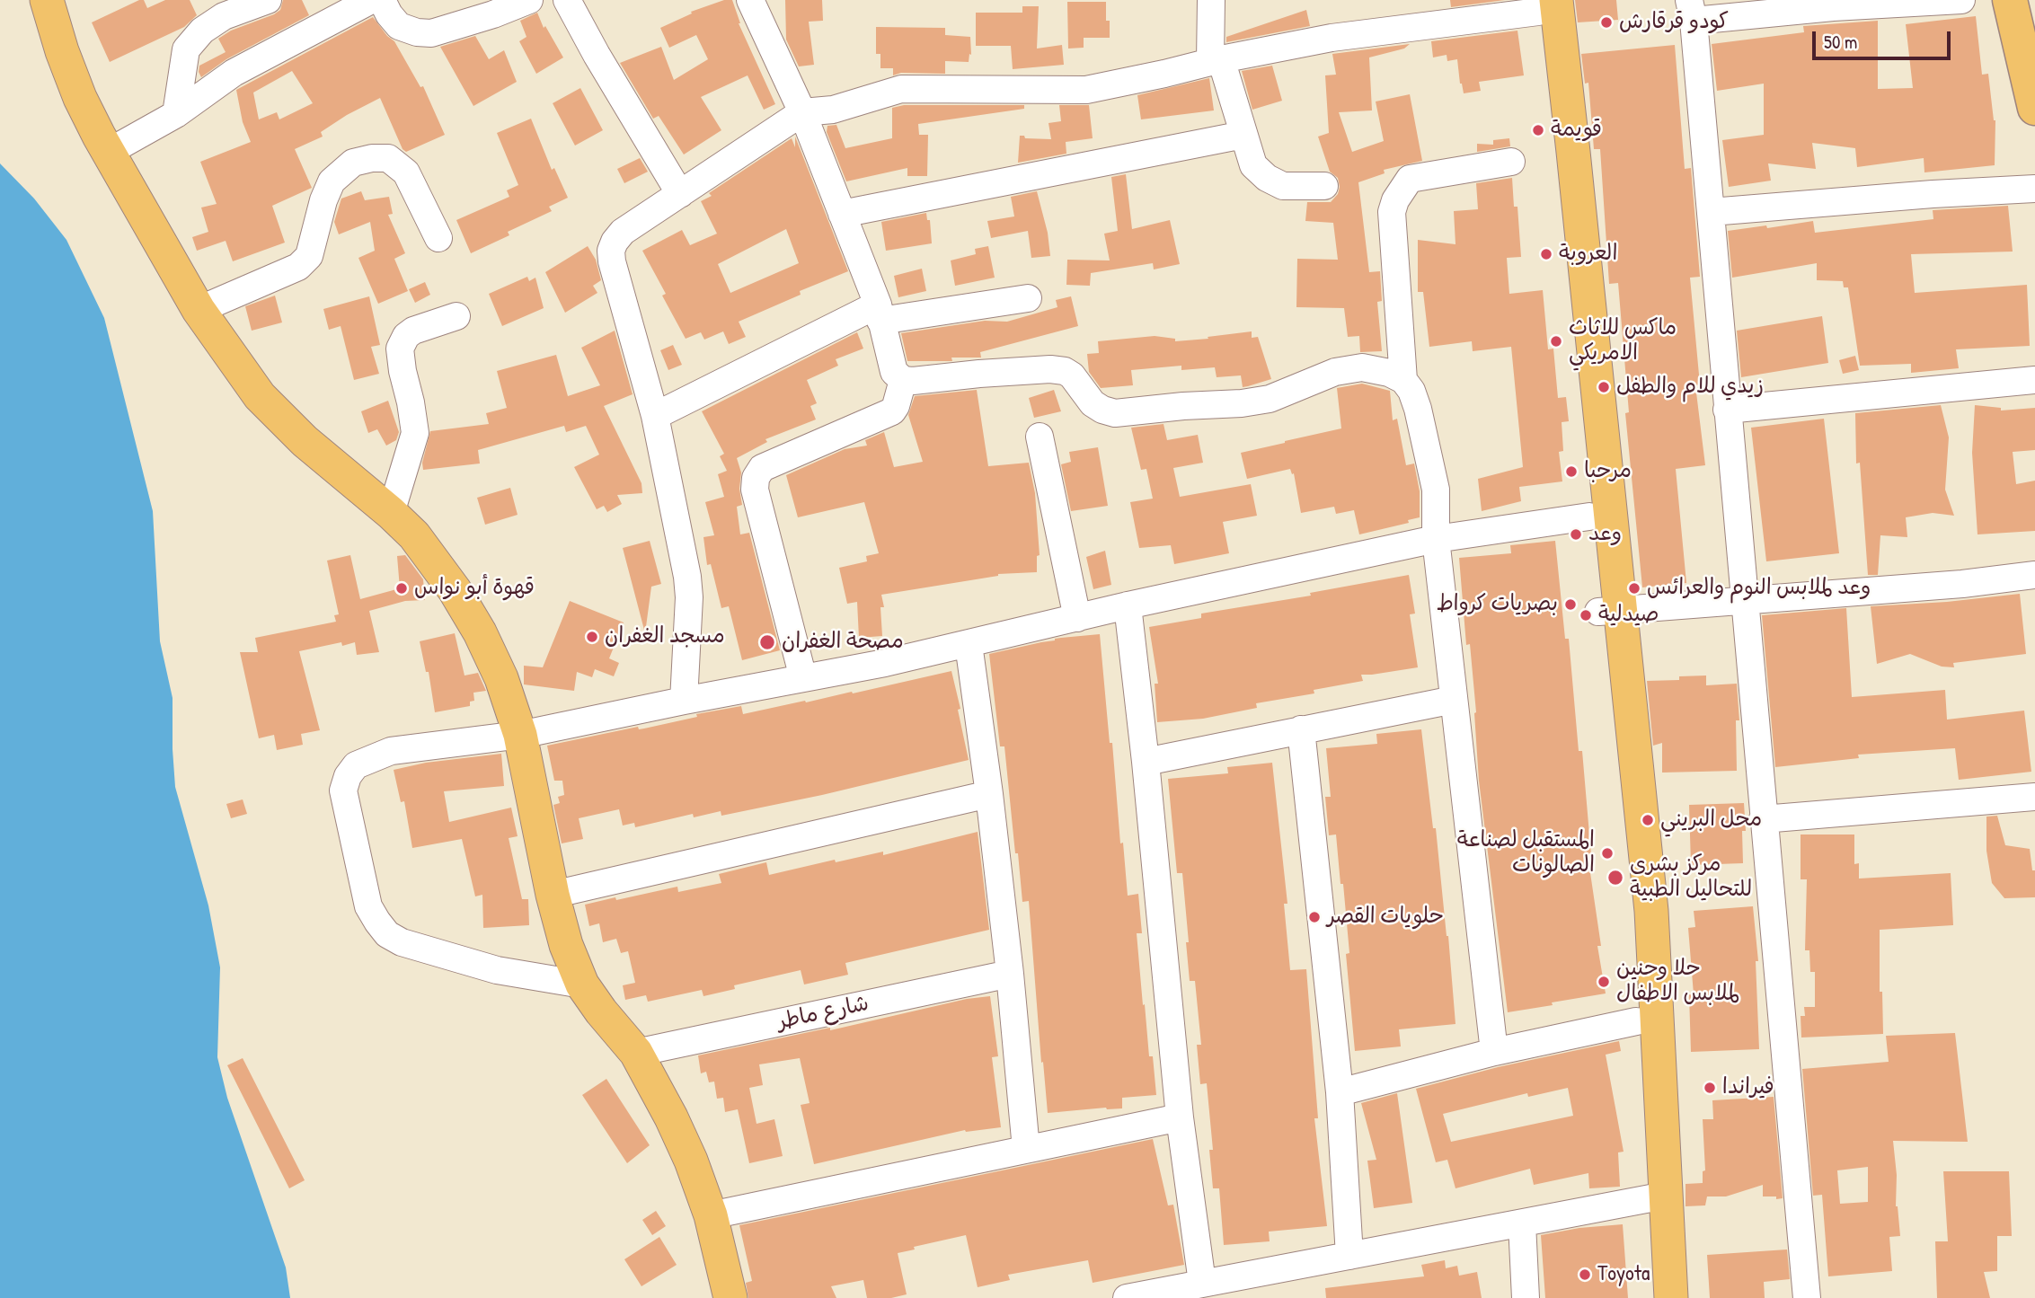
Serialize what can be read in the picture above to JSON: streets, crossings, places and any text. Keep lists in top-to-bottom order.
{
  "streets": {
    "street": ["شارع ماطر"]
  },
  "places": [
    "كودو قرقارش",
    "قويمة",
    "العروبة",
    "ماكس للاثاث الامريكي",
    "زيدي للام والطفل",
    "مرحبا",
    "وعد",
    "قهوة أبو نواس",
    "وعد لملابس النوم والعرائس",
    "بصريات كرواط",
    "صيدلية",
    "مسجد الغفران",
    "مصحة الغفران",
    "محل البريني",
    "المستقبل لصناعة الصالونات",
    "مركز بشرى للتحاليل الطبية",
    "حلويات القصر",
    "حلا وحنين لملابس الاطفال",
    "فيراندا",
    "Toyota"
  ],
  "scale_bar": "50 m"
}
